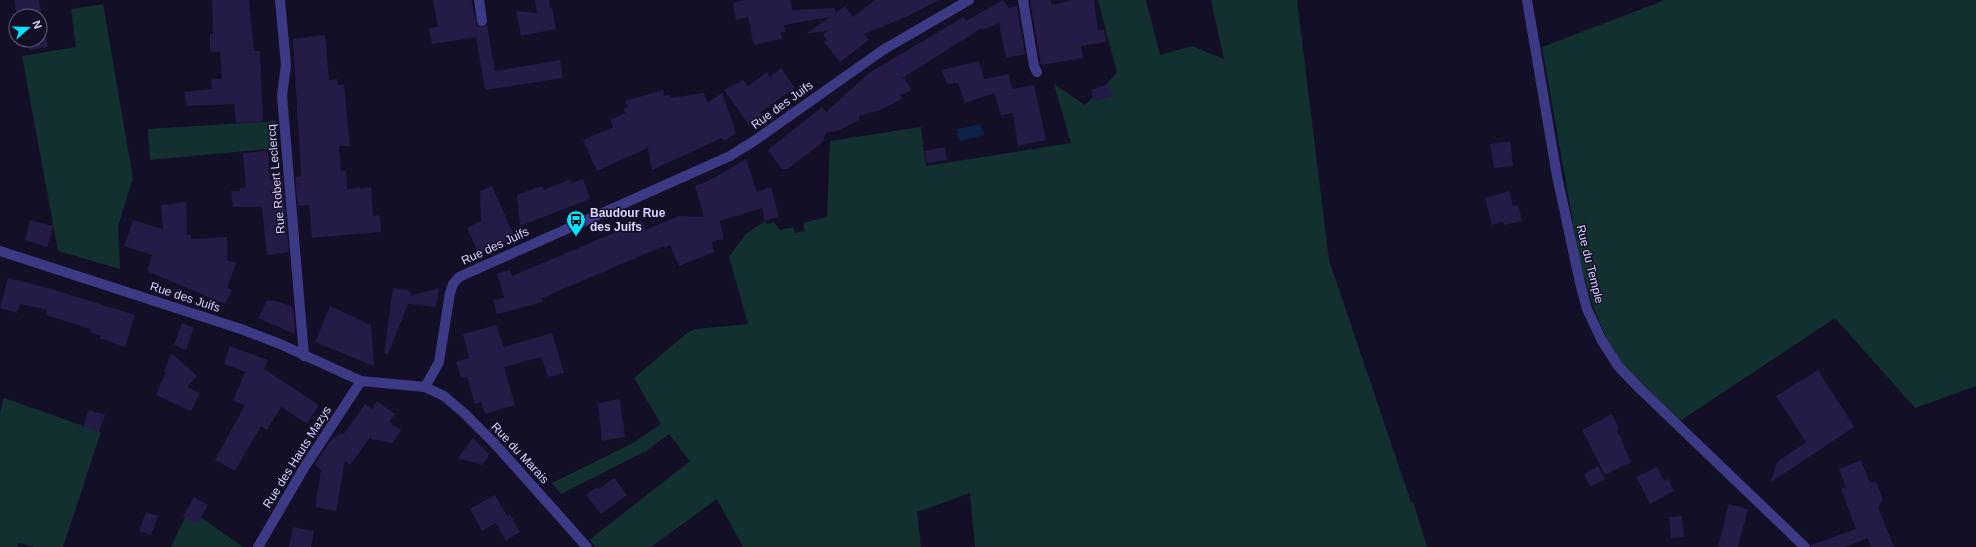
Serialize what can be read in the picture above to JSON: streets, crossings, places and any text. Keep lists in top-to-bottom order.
{
  "streets": {
    "street": [
      "Rue des Juifs",
      "Rue Robert Leclercq",
      "Rue du Temple",
      "Rue du Marais",
      "Rue des Hauts Mazys"
    ]
  },
  "crossings": [
    ["Rue des Juifs", "Rue Robert Leclercq"],
    ["Rue des Juifs", "Rue du Marais"],
    ["Rue des Juifs", "Rue des Hauts Mazys"]
  ],
  "places": {
    "bus stop": ["Baudour Rue des Juifs"]
  },
  "north": "right"
}
